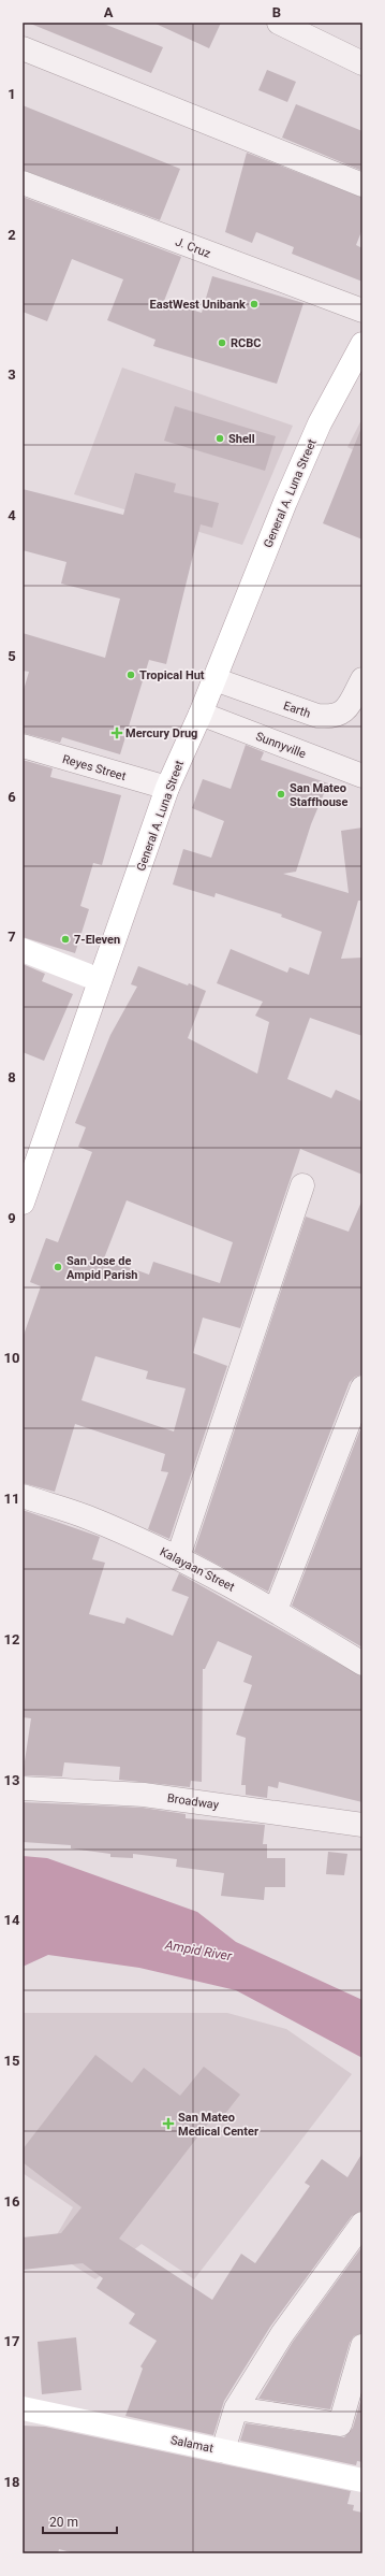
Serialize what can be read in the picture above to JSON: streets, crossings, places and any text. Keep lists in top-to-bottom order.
{
  "streets": {
    "main road": ["General A. Luna Street", "Salamat"],
    "street": [
      "J. Cruz",
      "Earth",
      "Sunnyville",
      "Reyes Street",
      "Kalayaan Street",
      "Broadway"
    ]
  },
  "crossings": [
    ["General A. Luna Street", "Earth"],
    ["General A. Luna Street", "Sunnyville"],
    ["General A. Luna Street", "Reyes Street"]
  ],
  "water": ["Ampid River"],
  "places": {
    "other": [
      "EastWest Unibank",
      "RCBC",
      "Shell",
      "Tropical Hut",
      "San Mateo Staffhouse",
      "7-Eleven",
      "San Jose de Ampid Parish"
    ],
    "health": ["Mercury Drug", "San Mateo Medical Center"]
  },
  "scale_bar": "20 m",
  "grid": {
    "columns": ["A", "B"],
    "rows": [
      "1",
      "2",
      "3",
      "4",
      "5",
      "6",
      "7",
      "8",
      "9",
      "10",
      "11",
      "12",
      "13",
      "14",
      "15",
      "16",
      "17",
      "18"
    ]
  }
}
